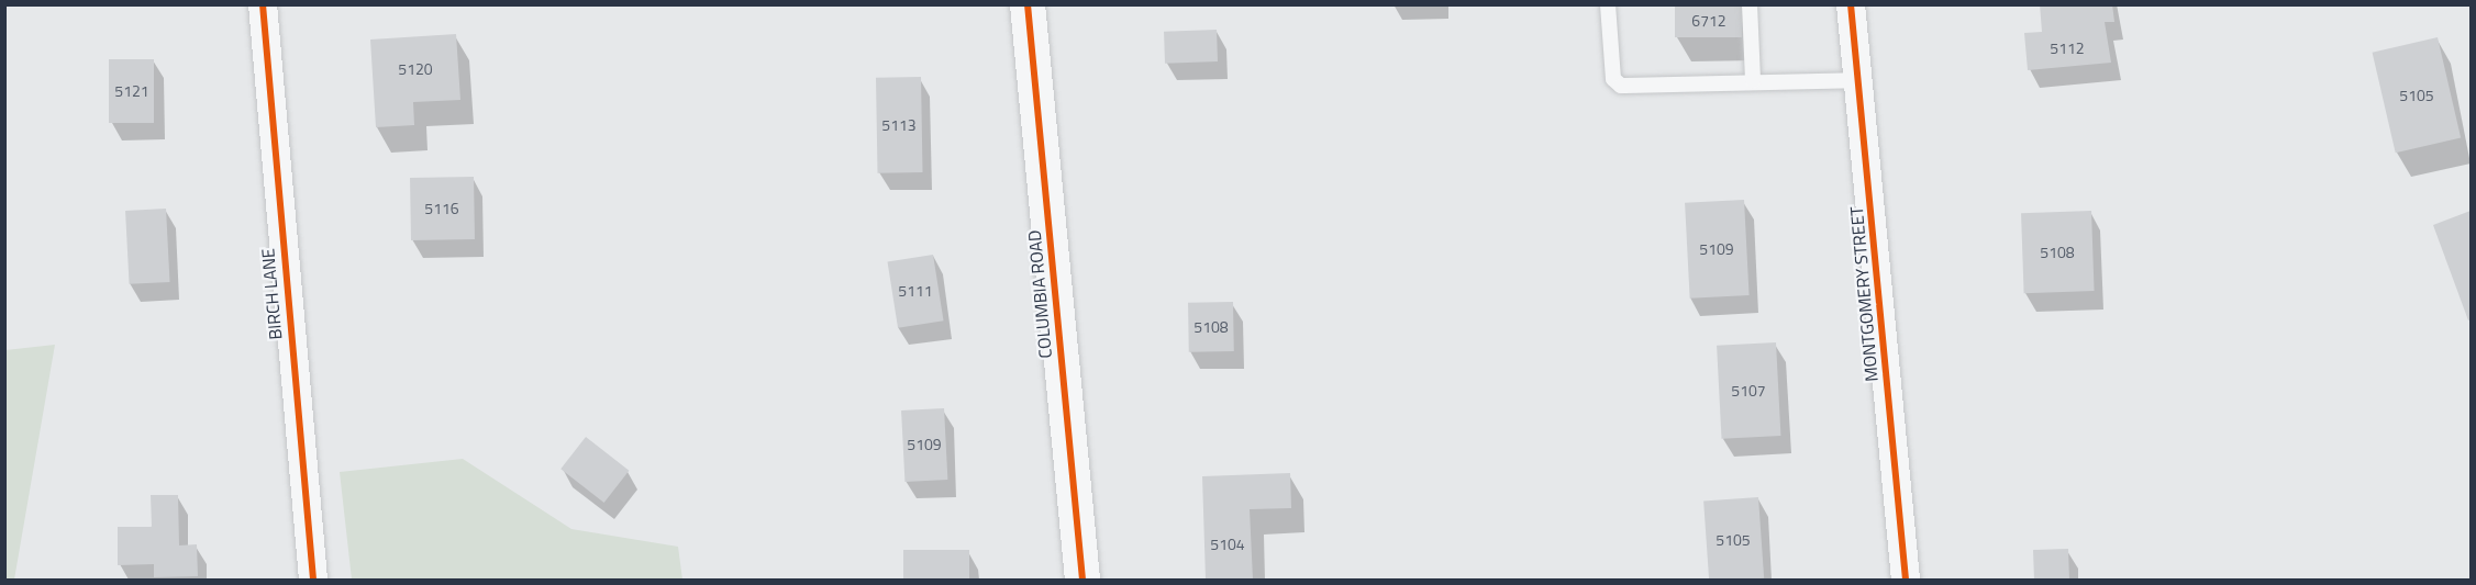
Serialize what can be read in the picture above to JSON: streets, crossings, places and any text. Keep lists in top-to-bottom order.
{
  "streets": {
    "street": ["BIRCH LANE", "COLUMBIA ROAD", "MONTGOMERY STREET"]
  },
  "house_numbers": [
    "6712",
    "5112",
    "5120",
    "5121",
    "5105",
    "5113",
    "5116",
    "5109",
    "5108",
    "5111",
    "5108",
    "5107",
    "5109",
    "5105",
    "5104"
  ]
}
